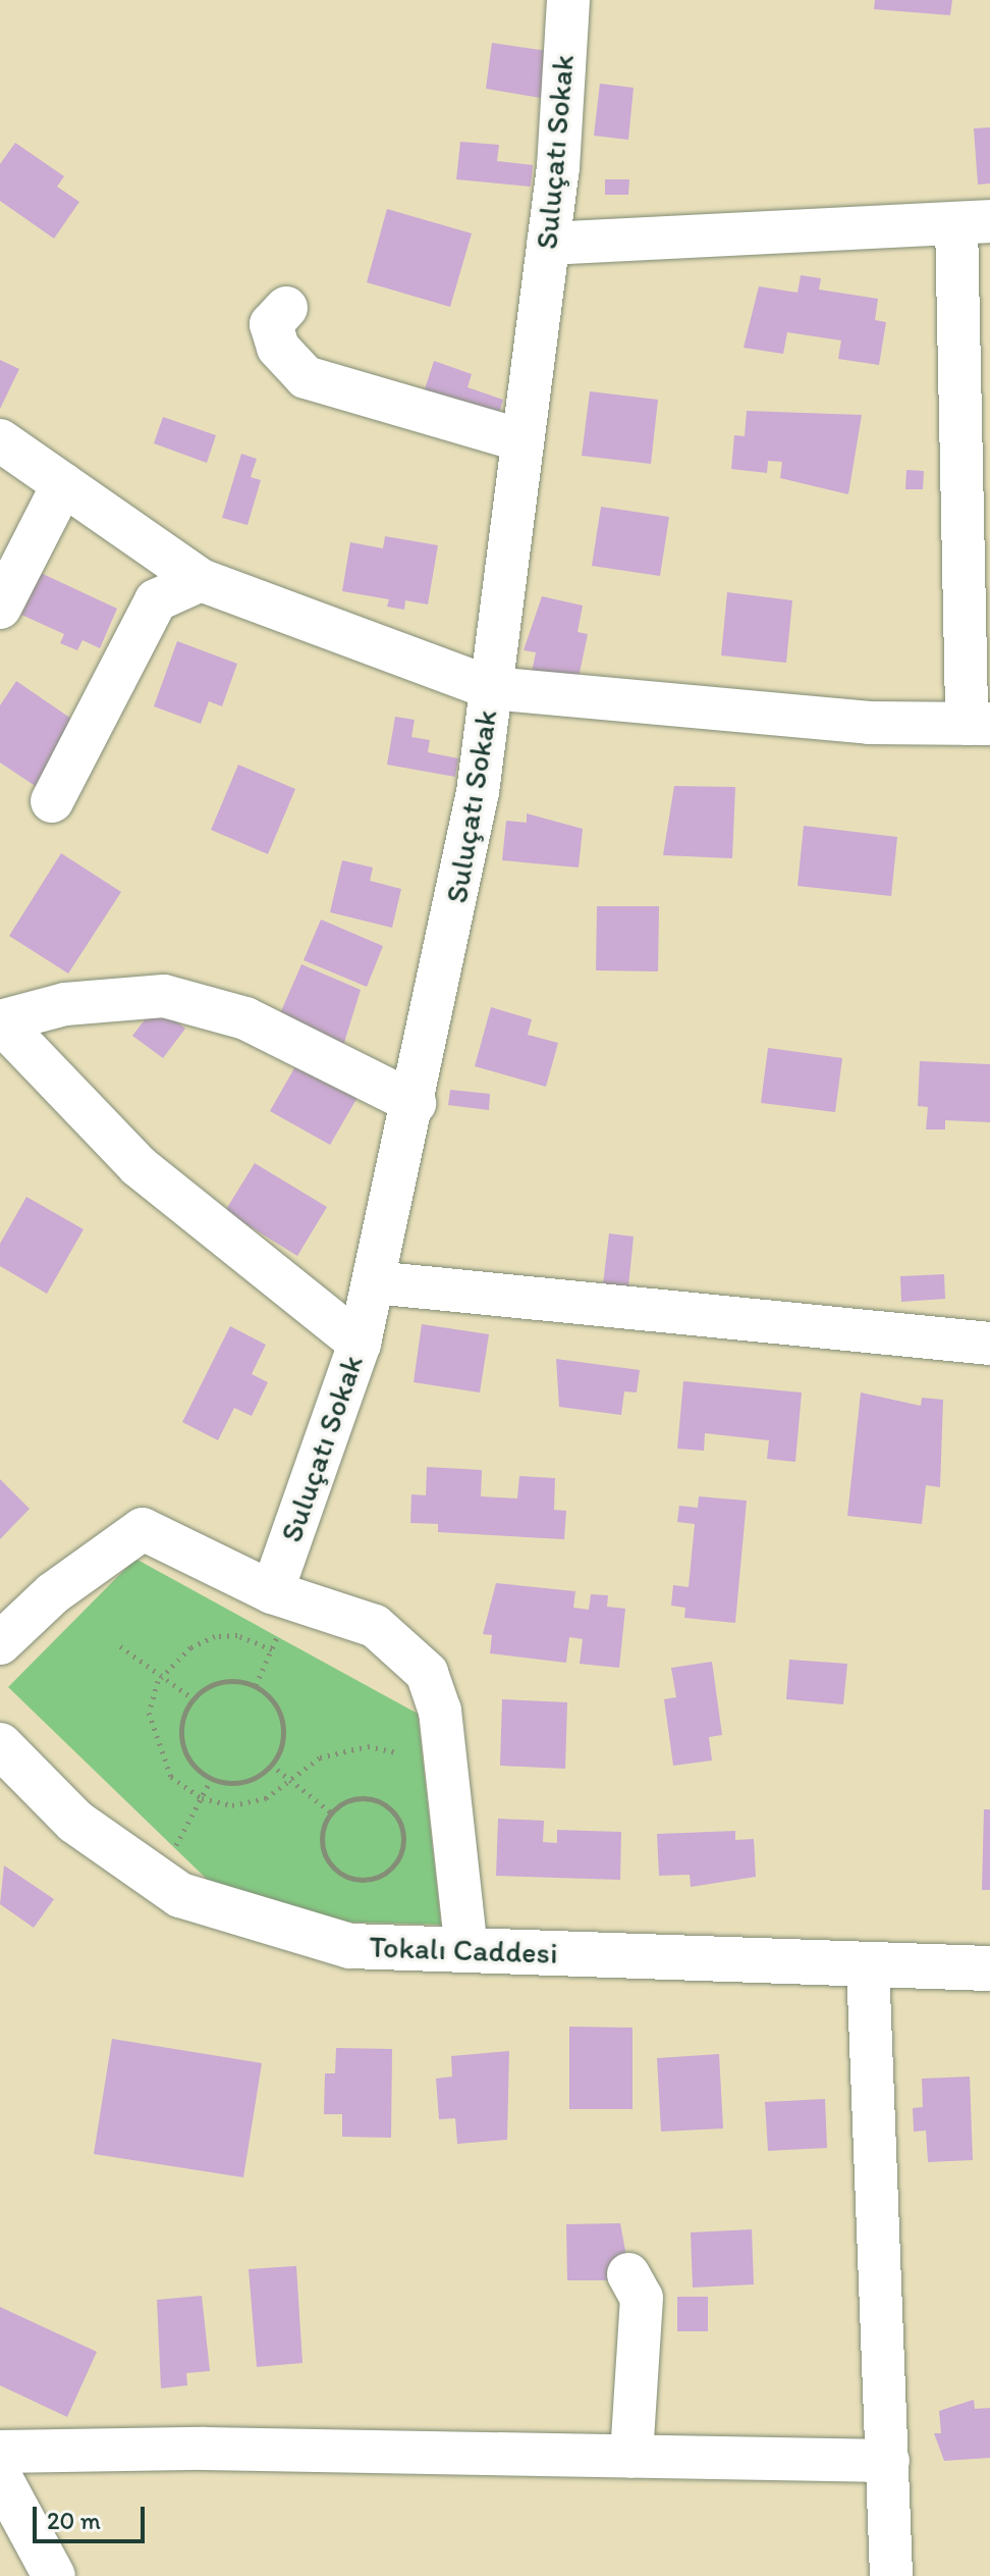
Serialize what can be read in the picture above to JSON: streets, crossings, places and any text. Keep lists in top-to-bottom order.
{
  "streets": {
    "street": ["Suluçatı Sokak", "Tokalı Caddesi"]
  },
  "scale_bar": "20 m"
}
